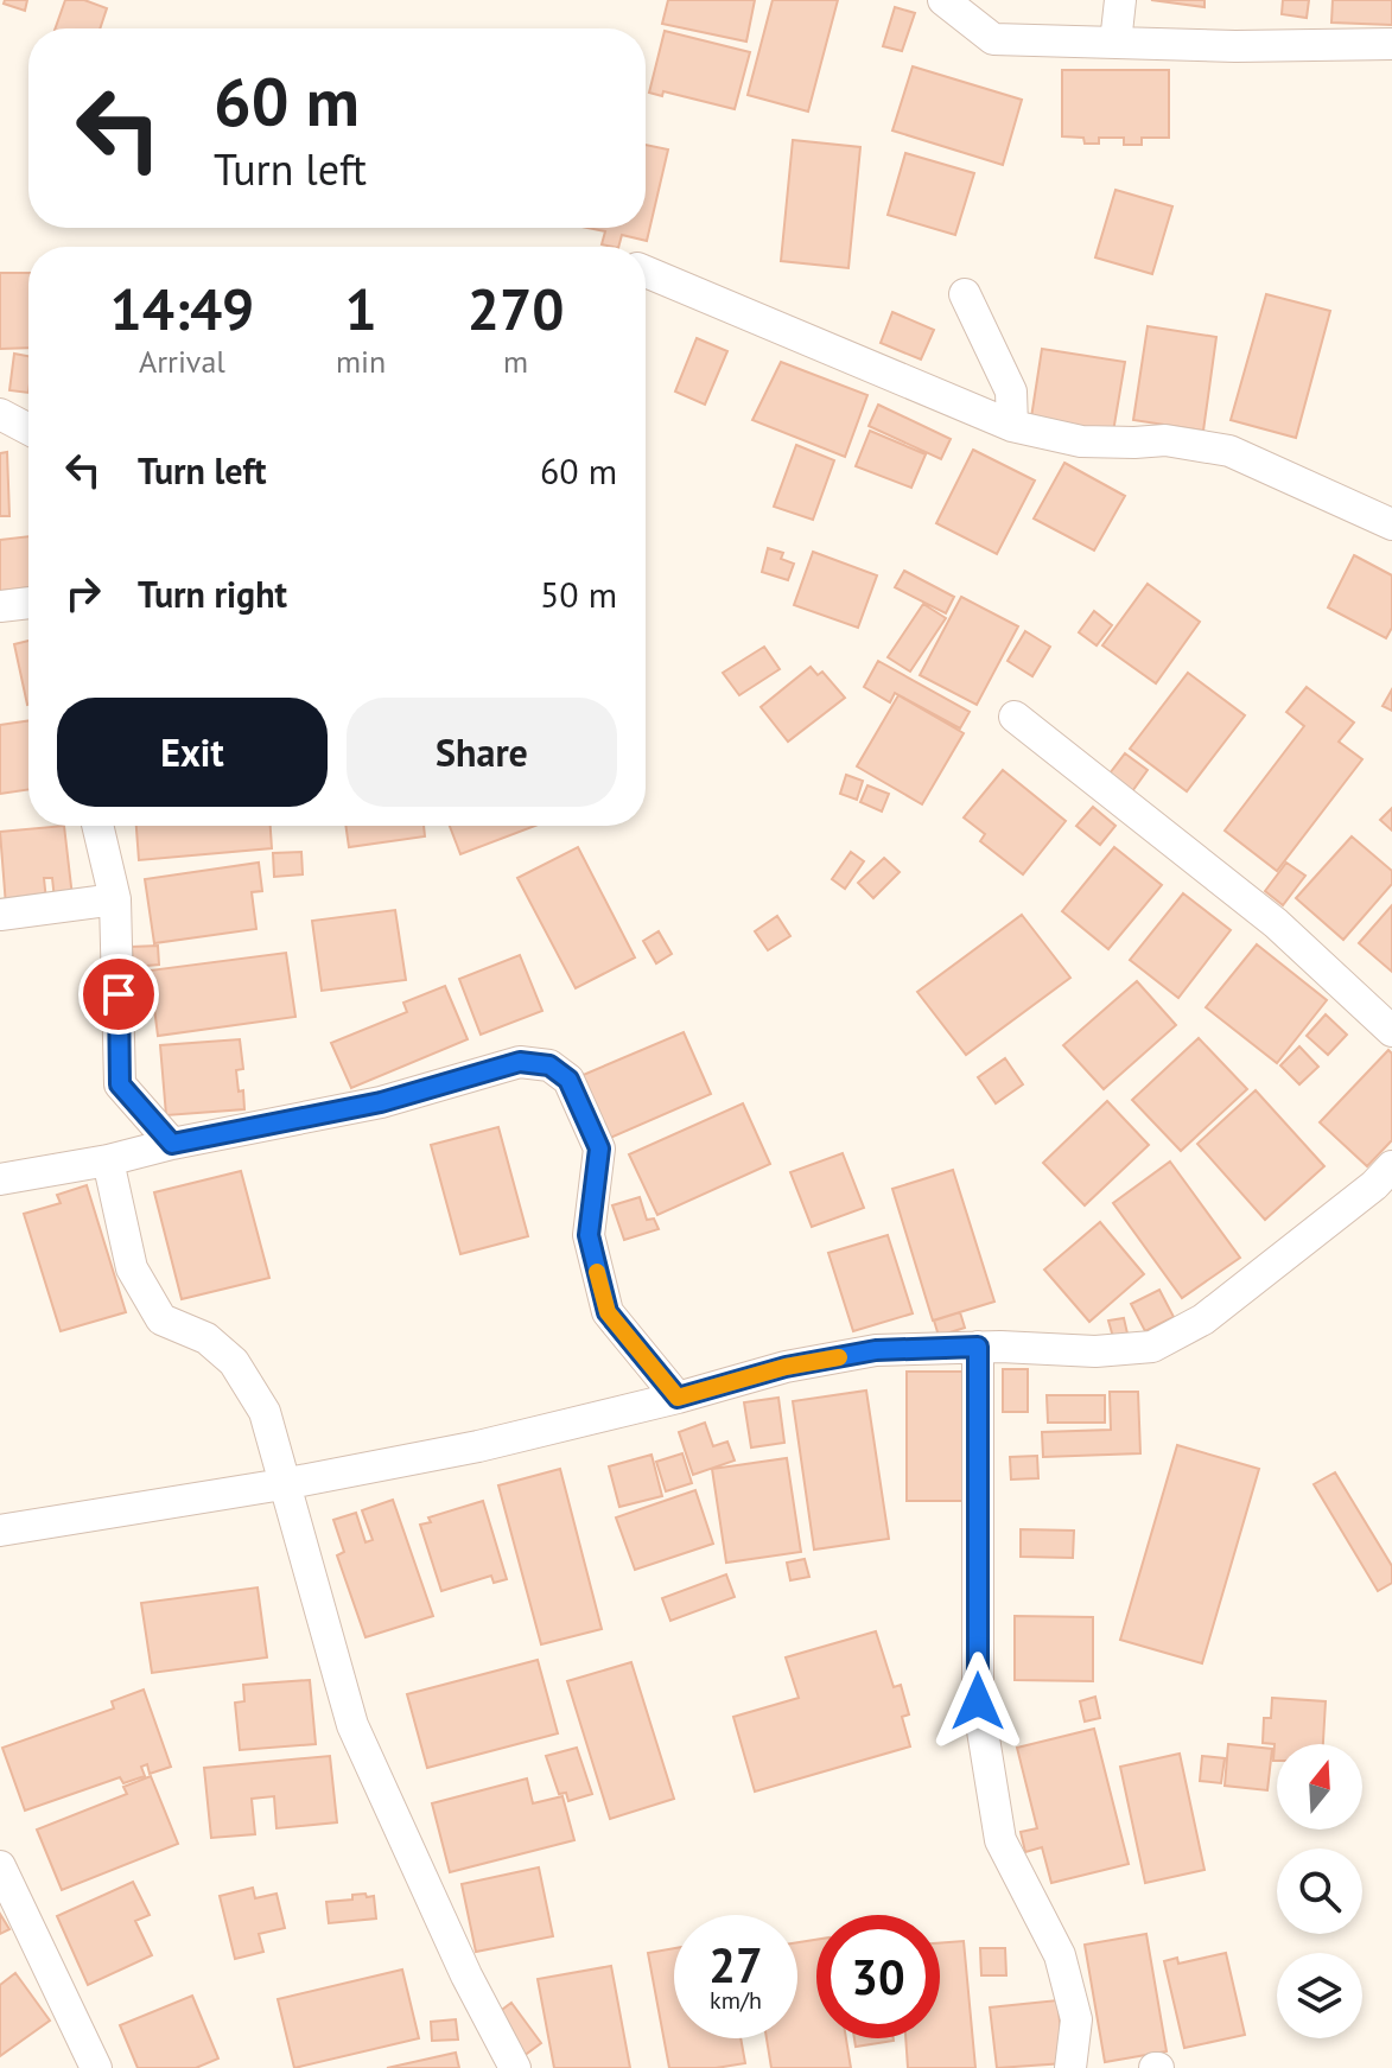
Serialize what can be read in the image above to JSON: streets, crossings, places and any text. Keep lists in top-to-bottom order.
{
  "north": "top",
  "page": {
    "turn": ["60 m", "Turn left"],
    "eta": [
      "14:49",
      "Arrival",
      "1",
      "min",
      "270",
      "m"
    ],
    "list": [
      {
        "name": "Turn left",
        "value": "60 m"
      },
      {
        "name": "Turn right",
        "value": "50 m"
      }
    ],
    "buttons": ["Exit", "Share"],
    "speed": "27 km/h",
    "limit": "30"
  }
}
